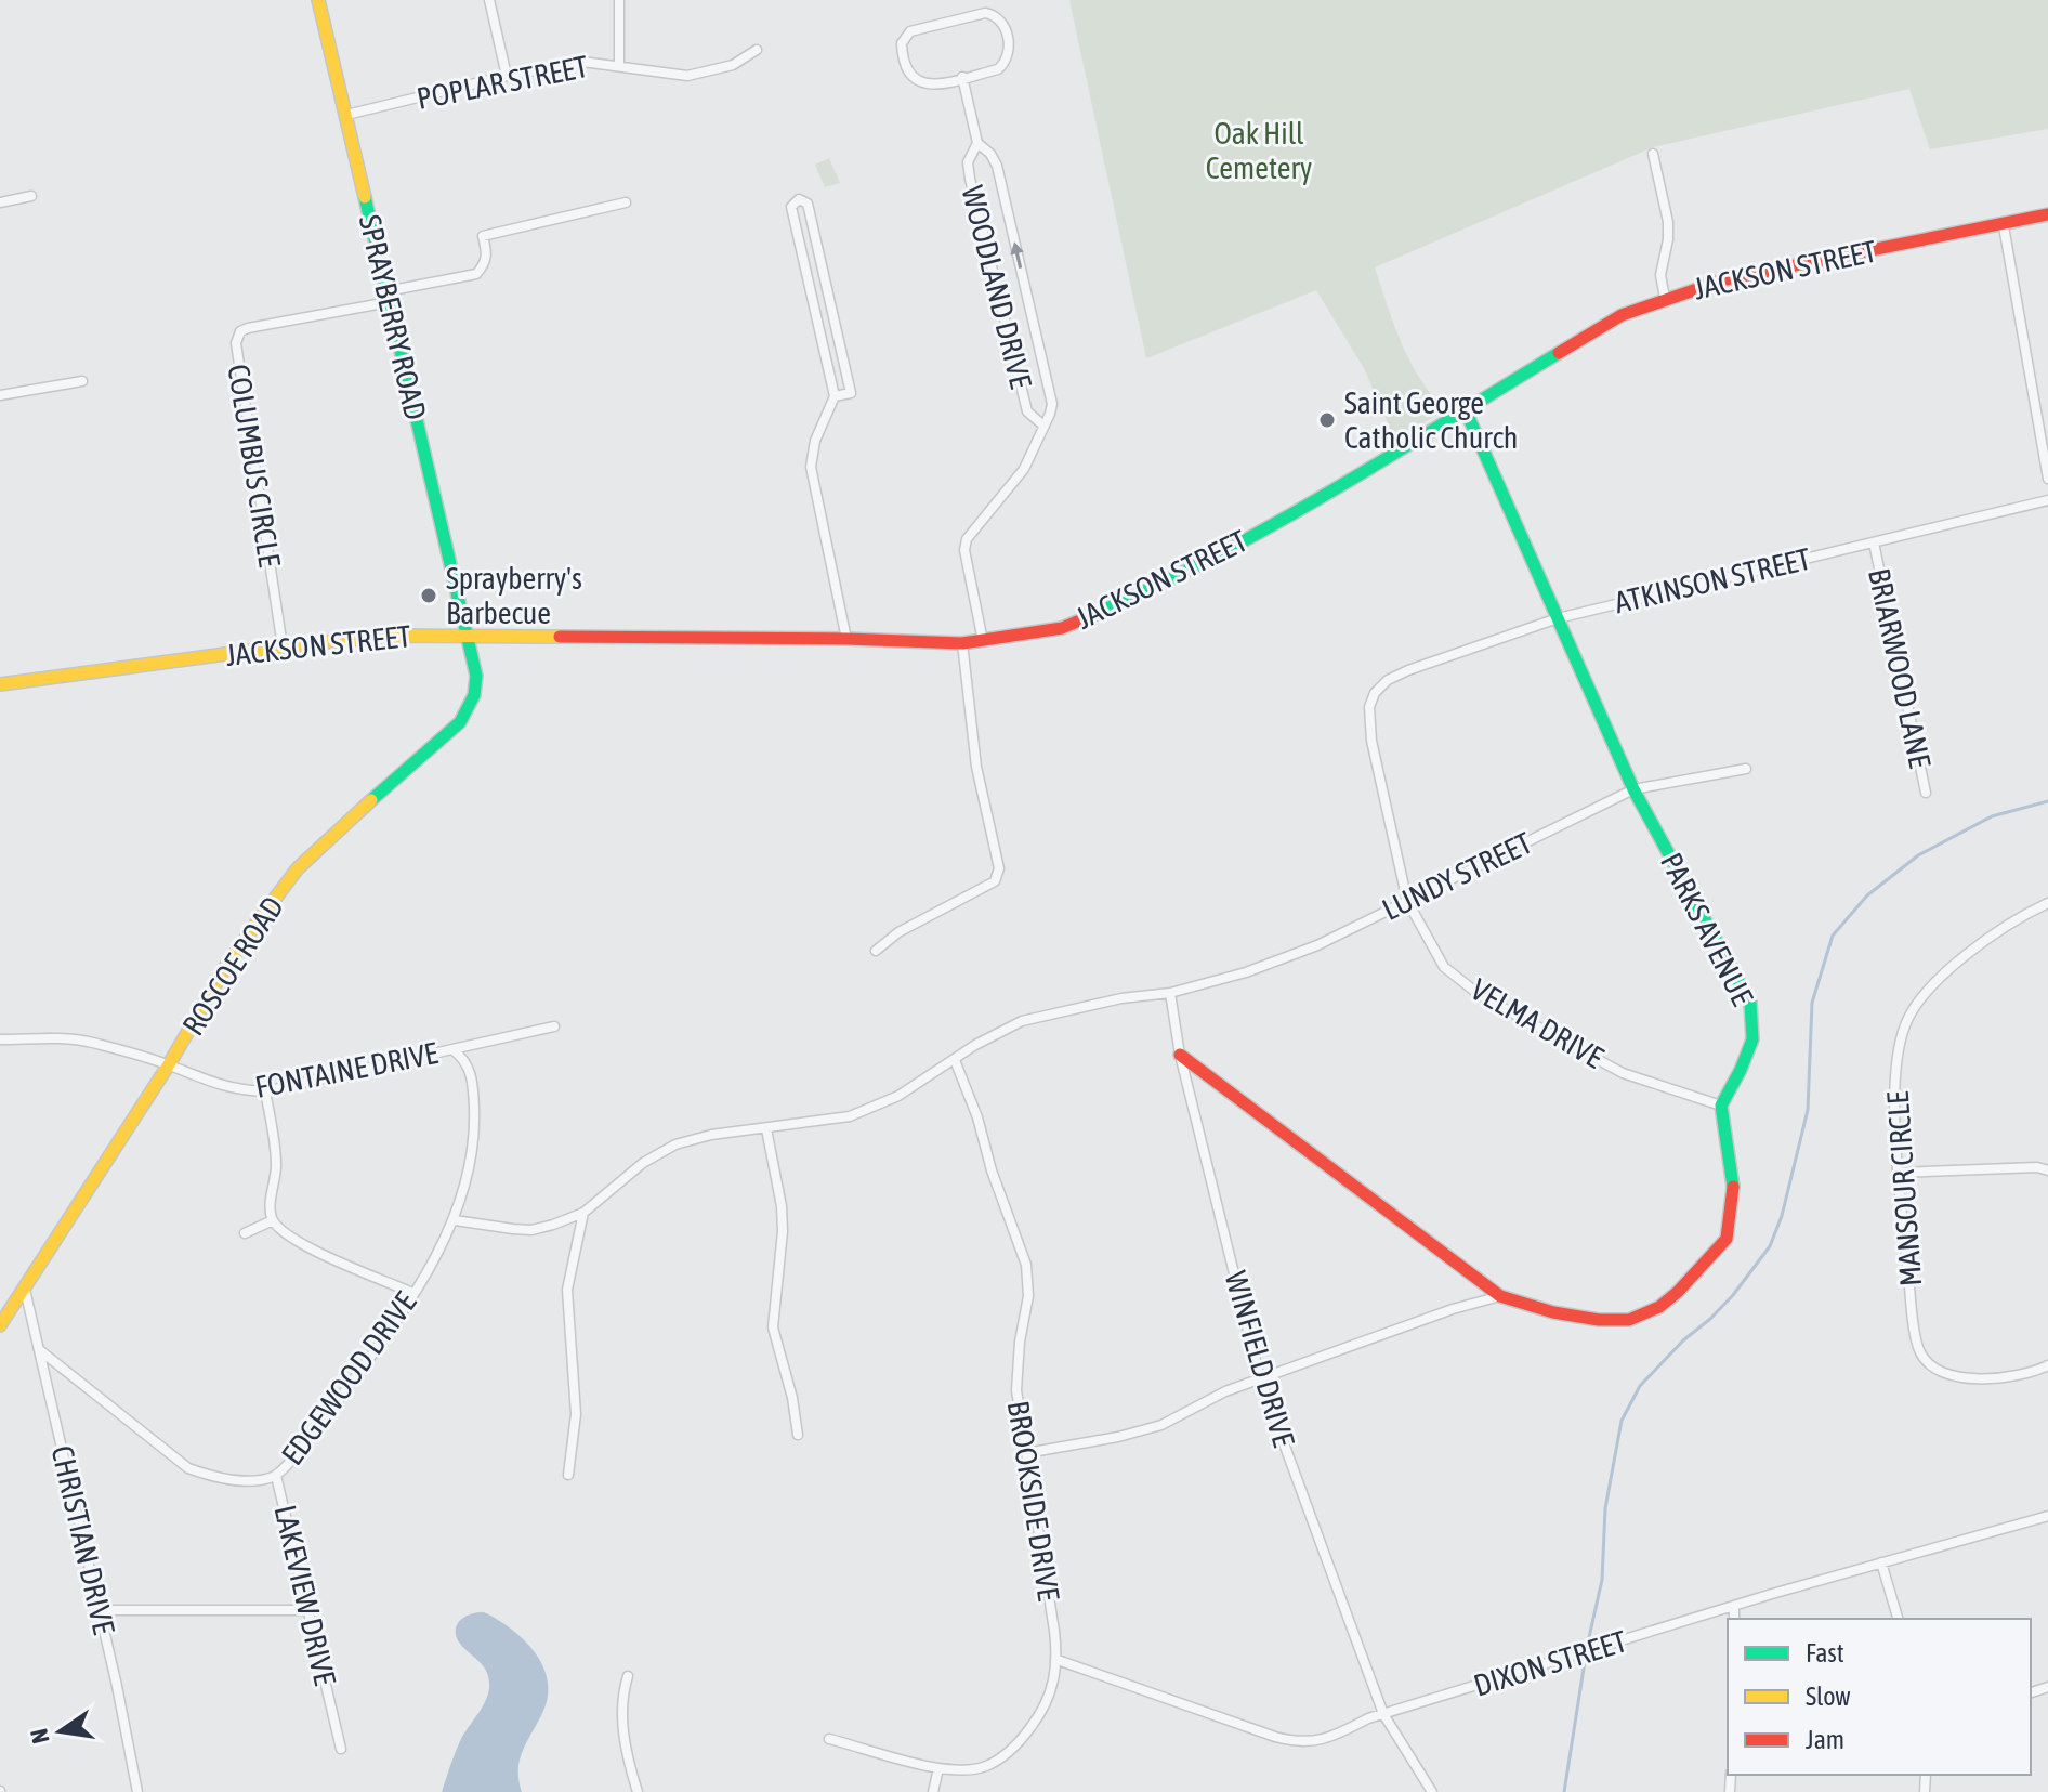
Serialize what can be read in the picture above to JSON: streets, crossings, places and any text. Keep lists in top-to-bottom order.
{
  "streets": {
    "main road": [
      "JACKSON STREET",
      "SPRAYBERRY ROAD",
      "PARKS AVENUE",
      "ROSCOE ROAD"
    ],
    "street": [
      "POPLAR STREET",
      "WOODLAND DRIVE",
      "COLUMBUS CIRCLE",
      "ATKINSON STREET",
      "BRIARWOOD LANE",
      "LUNDY STREET",
      "VELMA DRIVE",
      "FONTAINE DRIVE",
      "MANSOUR CIRCLE",
      "WINFIELD DRIVE",
      "EDGEWOOD DRIVE",
      "BROOKSIDE DRIVE",
      "CHRISTIAN DRIVE",
      "LAKEVIEW DRIVE",
      "DIXON STREET"
    ]
  },
  "crossings": [
    ["POPLAR STREET", "SPRAYBERRY ROAD"],
    ["JACKSON STREET", "WOODLAND DRIVE"],
    ["JACKSON STREET", "SPRAYBERRY ROAD"],
    ["JACKSON STREET", "COLUMBUS CIRCLE"],
    ["JACKSON STREET", "PARKS AVENUE"],
    ["JACKSON STREET", "ROSCOE ROAD"],
    ["SPRAYBERRY ROAD", "COLUMBUS CIRCLE"],
    ["SPRAYBERRY ROAD", "ROSCOE ROAD"],
    ["ATKINSON STREET", "BRIARWOOD LANE"],
    ["ATKINSON STREET", "PARKS AVENUE"],
    ["ATKINSON STREET", "VELMA DRIVE"],
    ["LUNDY STREET", "PARKS AVENUE"],
    ["LUNDY STREET", "VELMA DRIVE"],
    ["LUNDY STREET", "WINFIELD DRIVE"],
    ["LUNDY STREET", "BROOKSIDE DRIVE"],
    ["PARKS AVENUE", "VELMA DRIVE"],
    ["ROSCOE ROAD", "FONTAINE DRIVE"],
    ["ROSCOE ROAD", "CHRISTIAN DRIVE"],
    ["FONTAINE DRIVE", "EDGEWOOD DRIVE"],
    ["WINFIELD DRIVE", "DIXON STREET"],
    ["EDGEWOOD DRIVE", "CHRISTIAN DRIVE"],
    ["EDGEWOOD DRIVE", "LAKEVIEW DRIVE"],
    ["BROOKSIDE DRIVE", "DIXON STREET"]
  ],
  "parks": ["Oak Hill Cemetery"],
  "places": ["Saint George Catholic Church", "Sprayberry's Barbecue"],
  "legend": ["Fast", "Slow", "Jam"],
  "north": "left"
}
